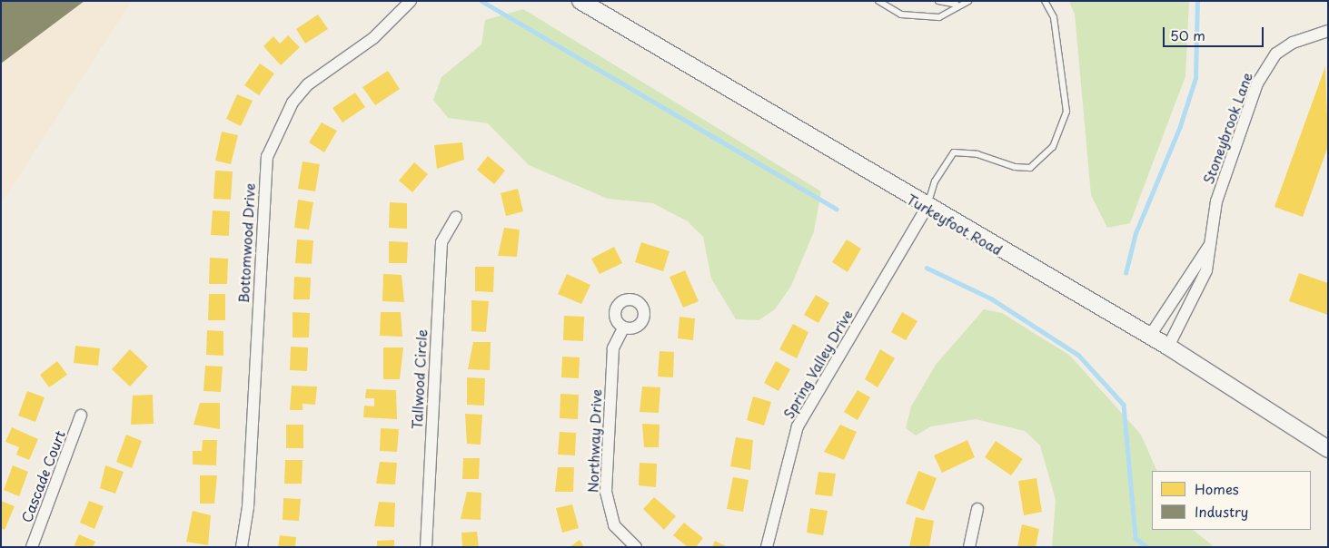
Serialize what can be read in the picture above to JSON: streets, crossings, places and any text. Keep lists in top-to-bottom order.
{
  "streets": {
    "main road": ["Turkeyfoot Road"],
    "street": [
      "Stoneybrook Lane",
      "Bottomwood Drive",
      "Spring Valley Drive",
      "Tallwood Circle",
      "Northway Drive",
      "Cascade Court"
    ]
  },
  "crossings": [
    ["Stoneybrook Lane", "Turkeyfoot Road"],
    ["Turkeyfoot Road", "Spring Valley Drive"]
  ],
  "legend": ["Homes", "Industry"],
  "scale_bar": "50 m"
}
